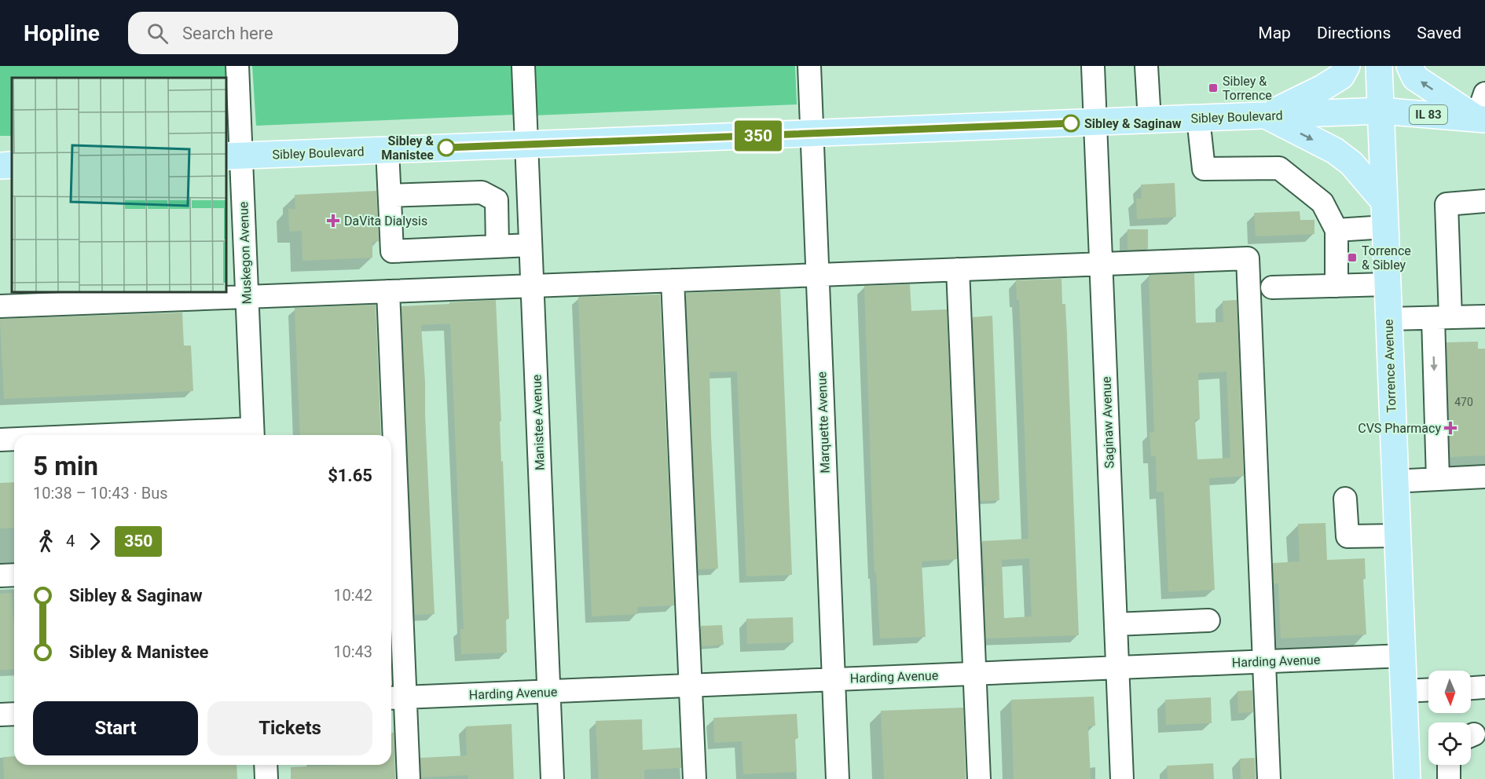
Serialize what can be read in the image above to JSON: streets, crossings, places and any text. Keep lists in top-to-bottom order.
{
  "streets": {
    "main road": ["IL 83", "Sibley Boulevard", "Torrence Avenue"],
    "street": [
      "Muskegon Avenue",
      "Manistee Avenue",
      "Marquette Avenue",
      "Saginaw Avenue",
      "Harding Avenue"
    ]
  },
  "crossings": [
    ["Sibley Boulevard", "Muskegon Avenue"],
    ["Sibley Boulevard", "Torrence Avenue"],
    ["Sibley Boulevard", "Manistee Avenue"],
    ["Sibley Boulevard", "Marquette Avenue"],
    ["Sibley Boulevard", "Saginaw Avenue"],
    ["Torrence Avenue", "Harding Avenue"],
    ["Manistee Avenue", "Harding Avenue"],
    ["Marquette Avenue", "Harding Avenue"],
    ["Saginaw Avenue", "Harding Avenue"]
  ],
  "places": {
    "transit": ["Sibley & Torrence", "Torrence & Sibley"],
    "other": ["Sibley & Saginaw", "Sibley & Manistee"],
    "health": ["DaVita Dialysis", "CVS Pharmacy"]
  },
  "lines": ["bus line 350"],
  "house_numbers": ["470"],
  "north": "bottom",
  "page": {
    "header": "Hopline",
    "search": "Search here",
    "nav": ["Map", "Directions", "Saved"],
    "on_map": "350",
    "heading": ["5 min", "10:38 – 10:43 · Bus", "$1.65"],
    "legs": ["4", "350"],
    "list": [
      {
        "name": "Sibley & Saginaw",
        "value": "10:42"
      },
      {
        "name": "Sibley & Manistee",
        "value": "10:43"
      }
    ],
    "buttons": ["Start", "Tickets"]
  }
}
